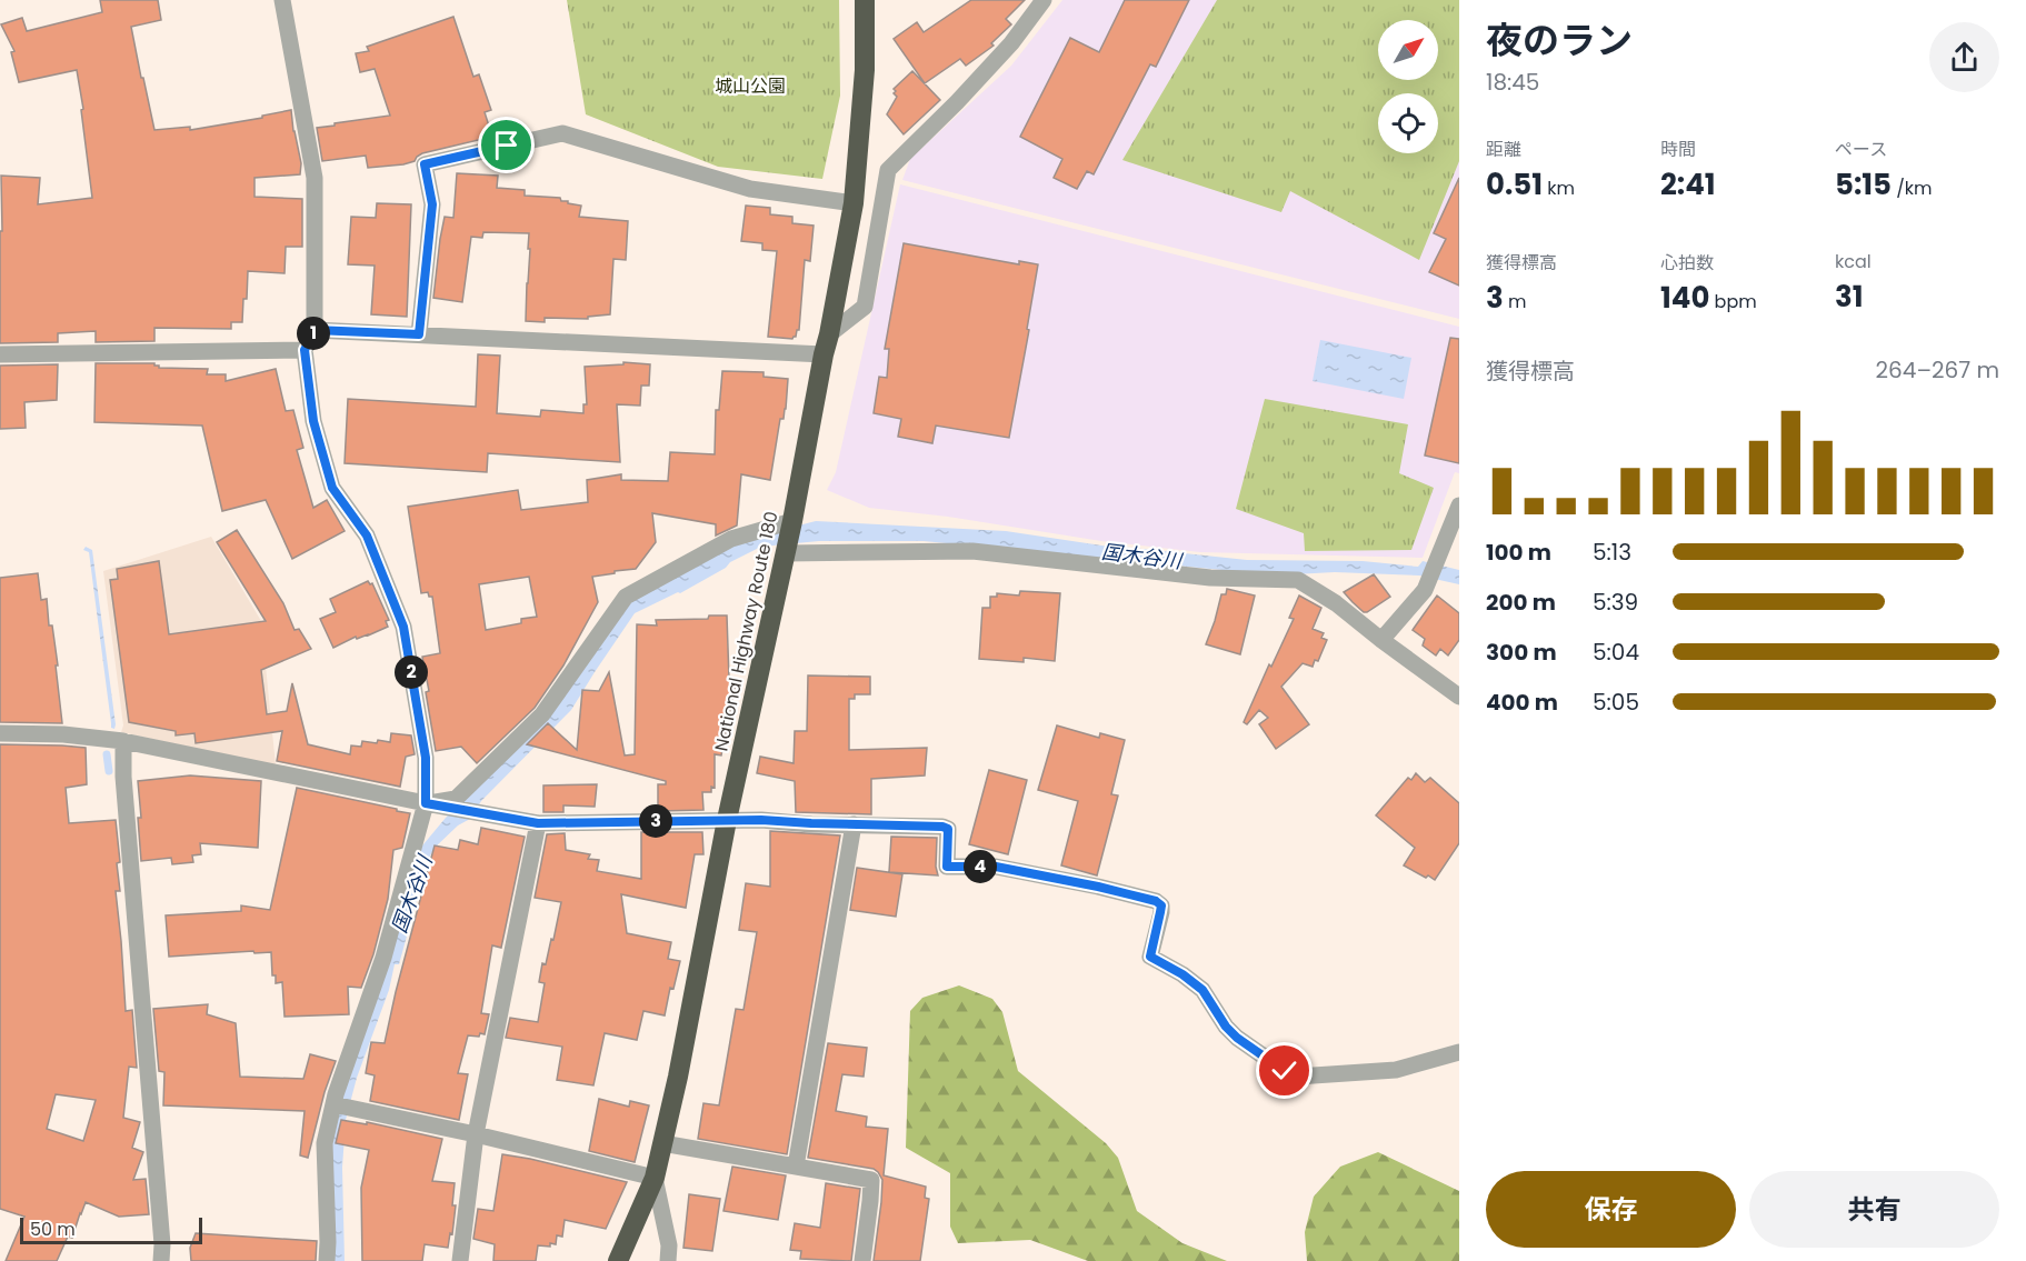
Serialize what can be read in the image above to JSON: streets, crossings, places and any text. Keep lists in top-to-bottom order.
{
  "streets": {
    "highway": ["National Highway Route 180"]
  },
  "water": ["国木谷川"],
  "parks": ["城山公園"],
  "scale_bar": "50 m",
  "north": "top right",
  "page": {
    "heading": ["夜のラン", "18:45"],
    "stats": [
      ["距離", "0.51 km"],
      ["時間", "2:41"],
      ["ペース", "5:15 /km"],
      ["獲得標高", "3 m"],
      ["心拍数", "140 bpm"],
      ["kcal", "31"]
    ],
    "pins": [
      "1",
      "2",
      "3",
      "4"
    ],
    "chart": ["獲得標高", "264–267 m"],
    "list": [
      {
        "name": "100 m",
        "note": "5:13"
      },
      {
        "name": "200 m",
        "note": "5:39"
      },
      {
        "name": "300 m",
        "note": "5:04"
      },
      {
        "name": "400 m",
        "note": "5:05"
      }
    ],
    "buttons": ["保存", "共有"],
    "scale": "50 m"
  }
}
